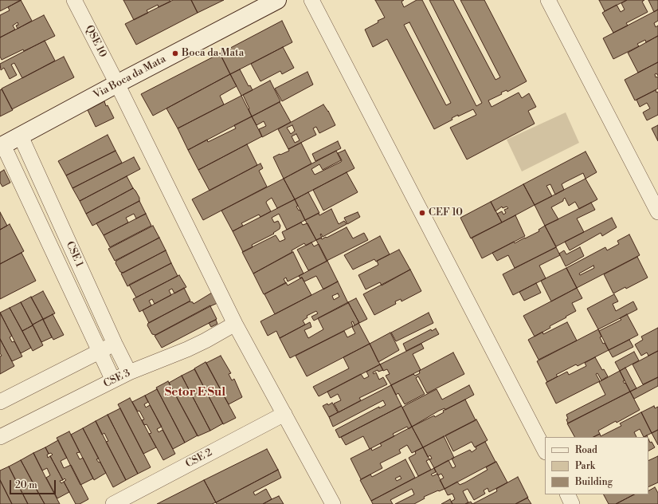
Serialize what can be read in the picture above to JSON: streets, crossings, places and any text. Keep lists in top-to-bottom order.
{
  "streets": {
    "street": [
      "QSE 10",
      "Via Boca da Mata",
      "CSE 1",
      "CSE 3",
      "CSE 2"
    ]
  },
  "crossings": [
    ["QSE 10", "Via Boca da Mata"],
    ["QSE 10", "CSE 3"],
    ["QSE 10", "CSE 2"],
    ["Via Boca da Mata", "CSE 1"],
    ["CSE 1", "CSE 3"]
  ],
  "districts": ["Setor E Sul"],
  "places": ["Boca da Mata", "CEF 10"],
  "legend": ["Road", "Park", "Building"],
  "scale_bar": "20 m"
}
